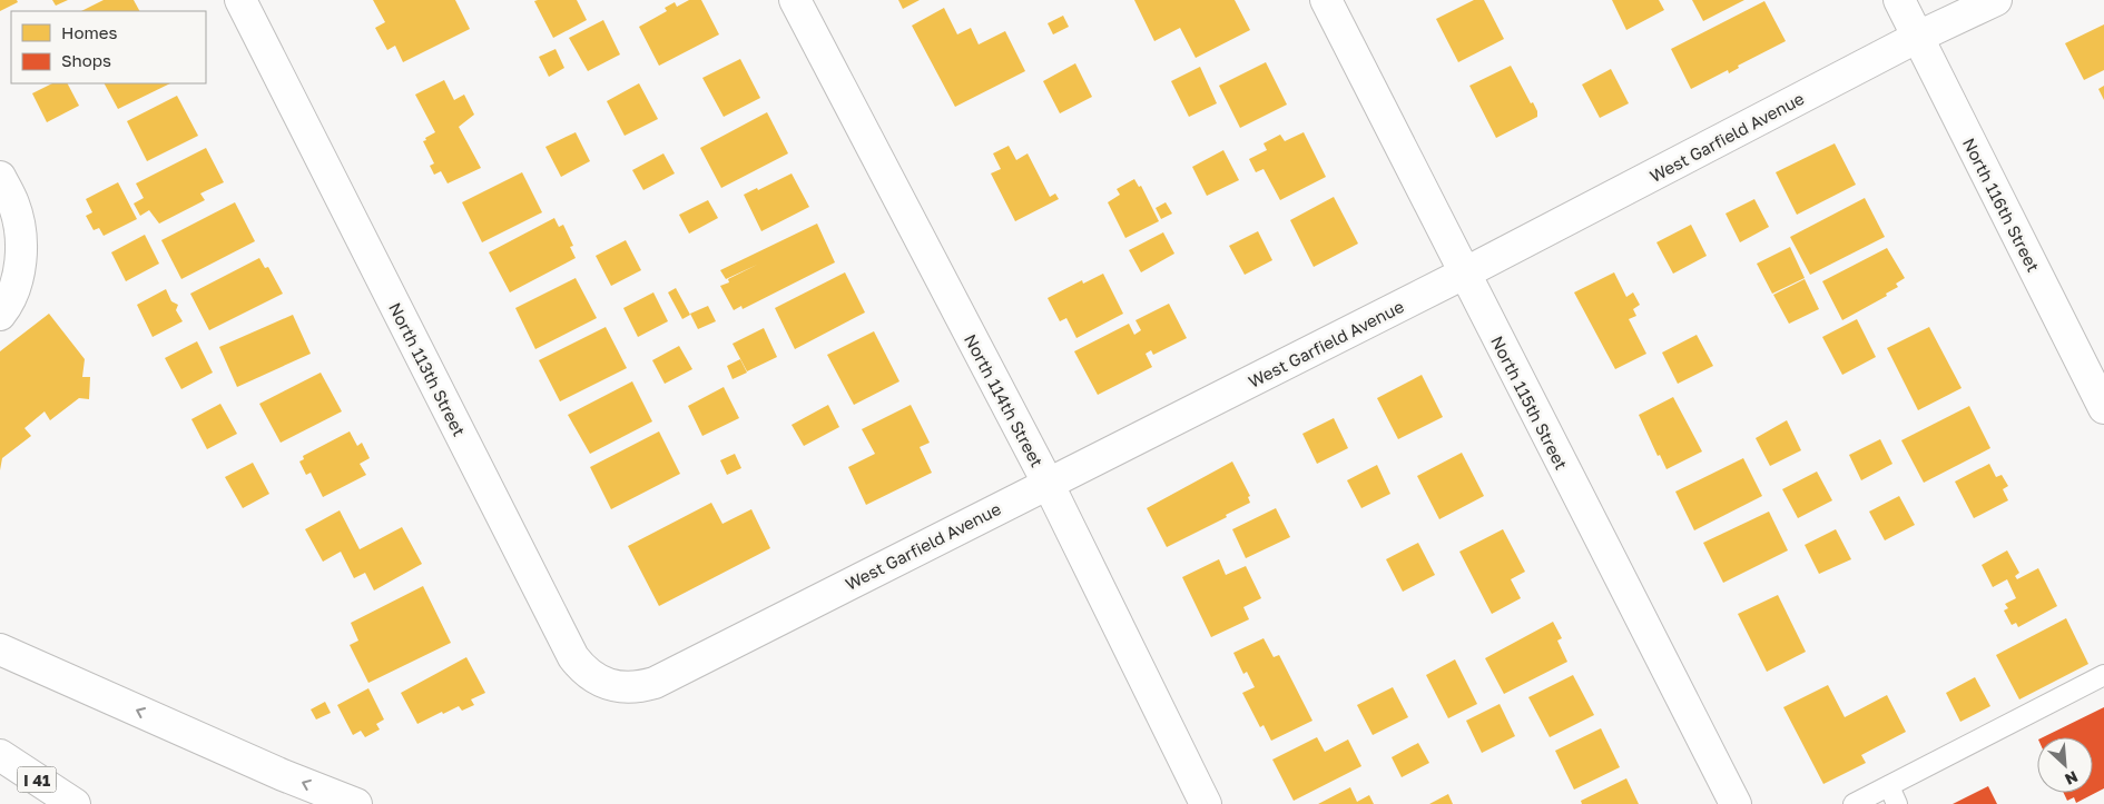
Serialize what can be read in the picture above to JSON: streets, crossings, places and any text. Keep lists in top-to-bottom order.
{
  "streets": {
    "main road": [
      "West Garfield Avenue",
      "North 116th Street",
      "North 113th Street",
      "North 114th Street",
      "North 115th Street",
      "I 41"
    ]
  },
  "crossings": [
    ["West Garfield Avenue", "North 116th Street"],
    ["West Garfield Avenue", "North 113th Street"],
    ["West Garfield Avenue", "North 114th Street"],
    ["West Garfield Avenue", "North 115th Street"]
  ],
  "legend": ["Homes", "Shops"],
  "north": "bottom right"
}
